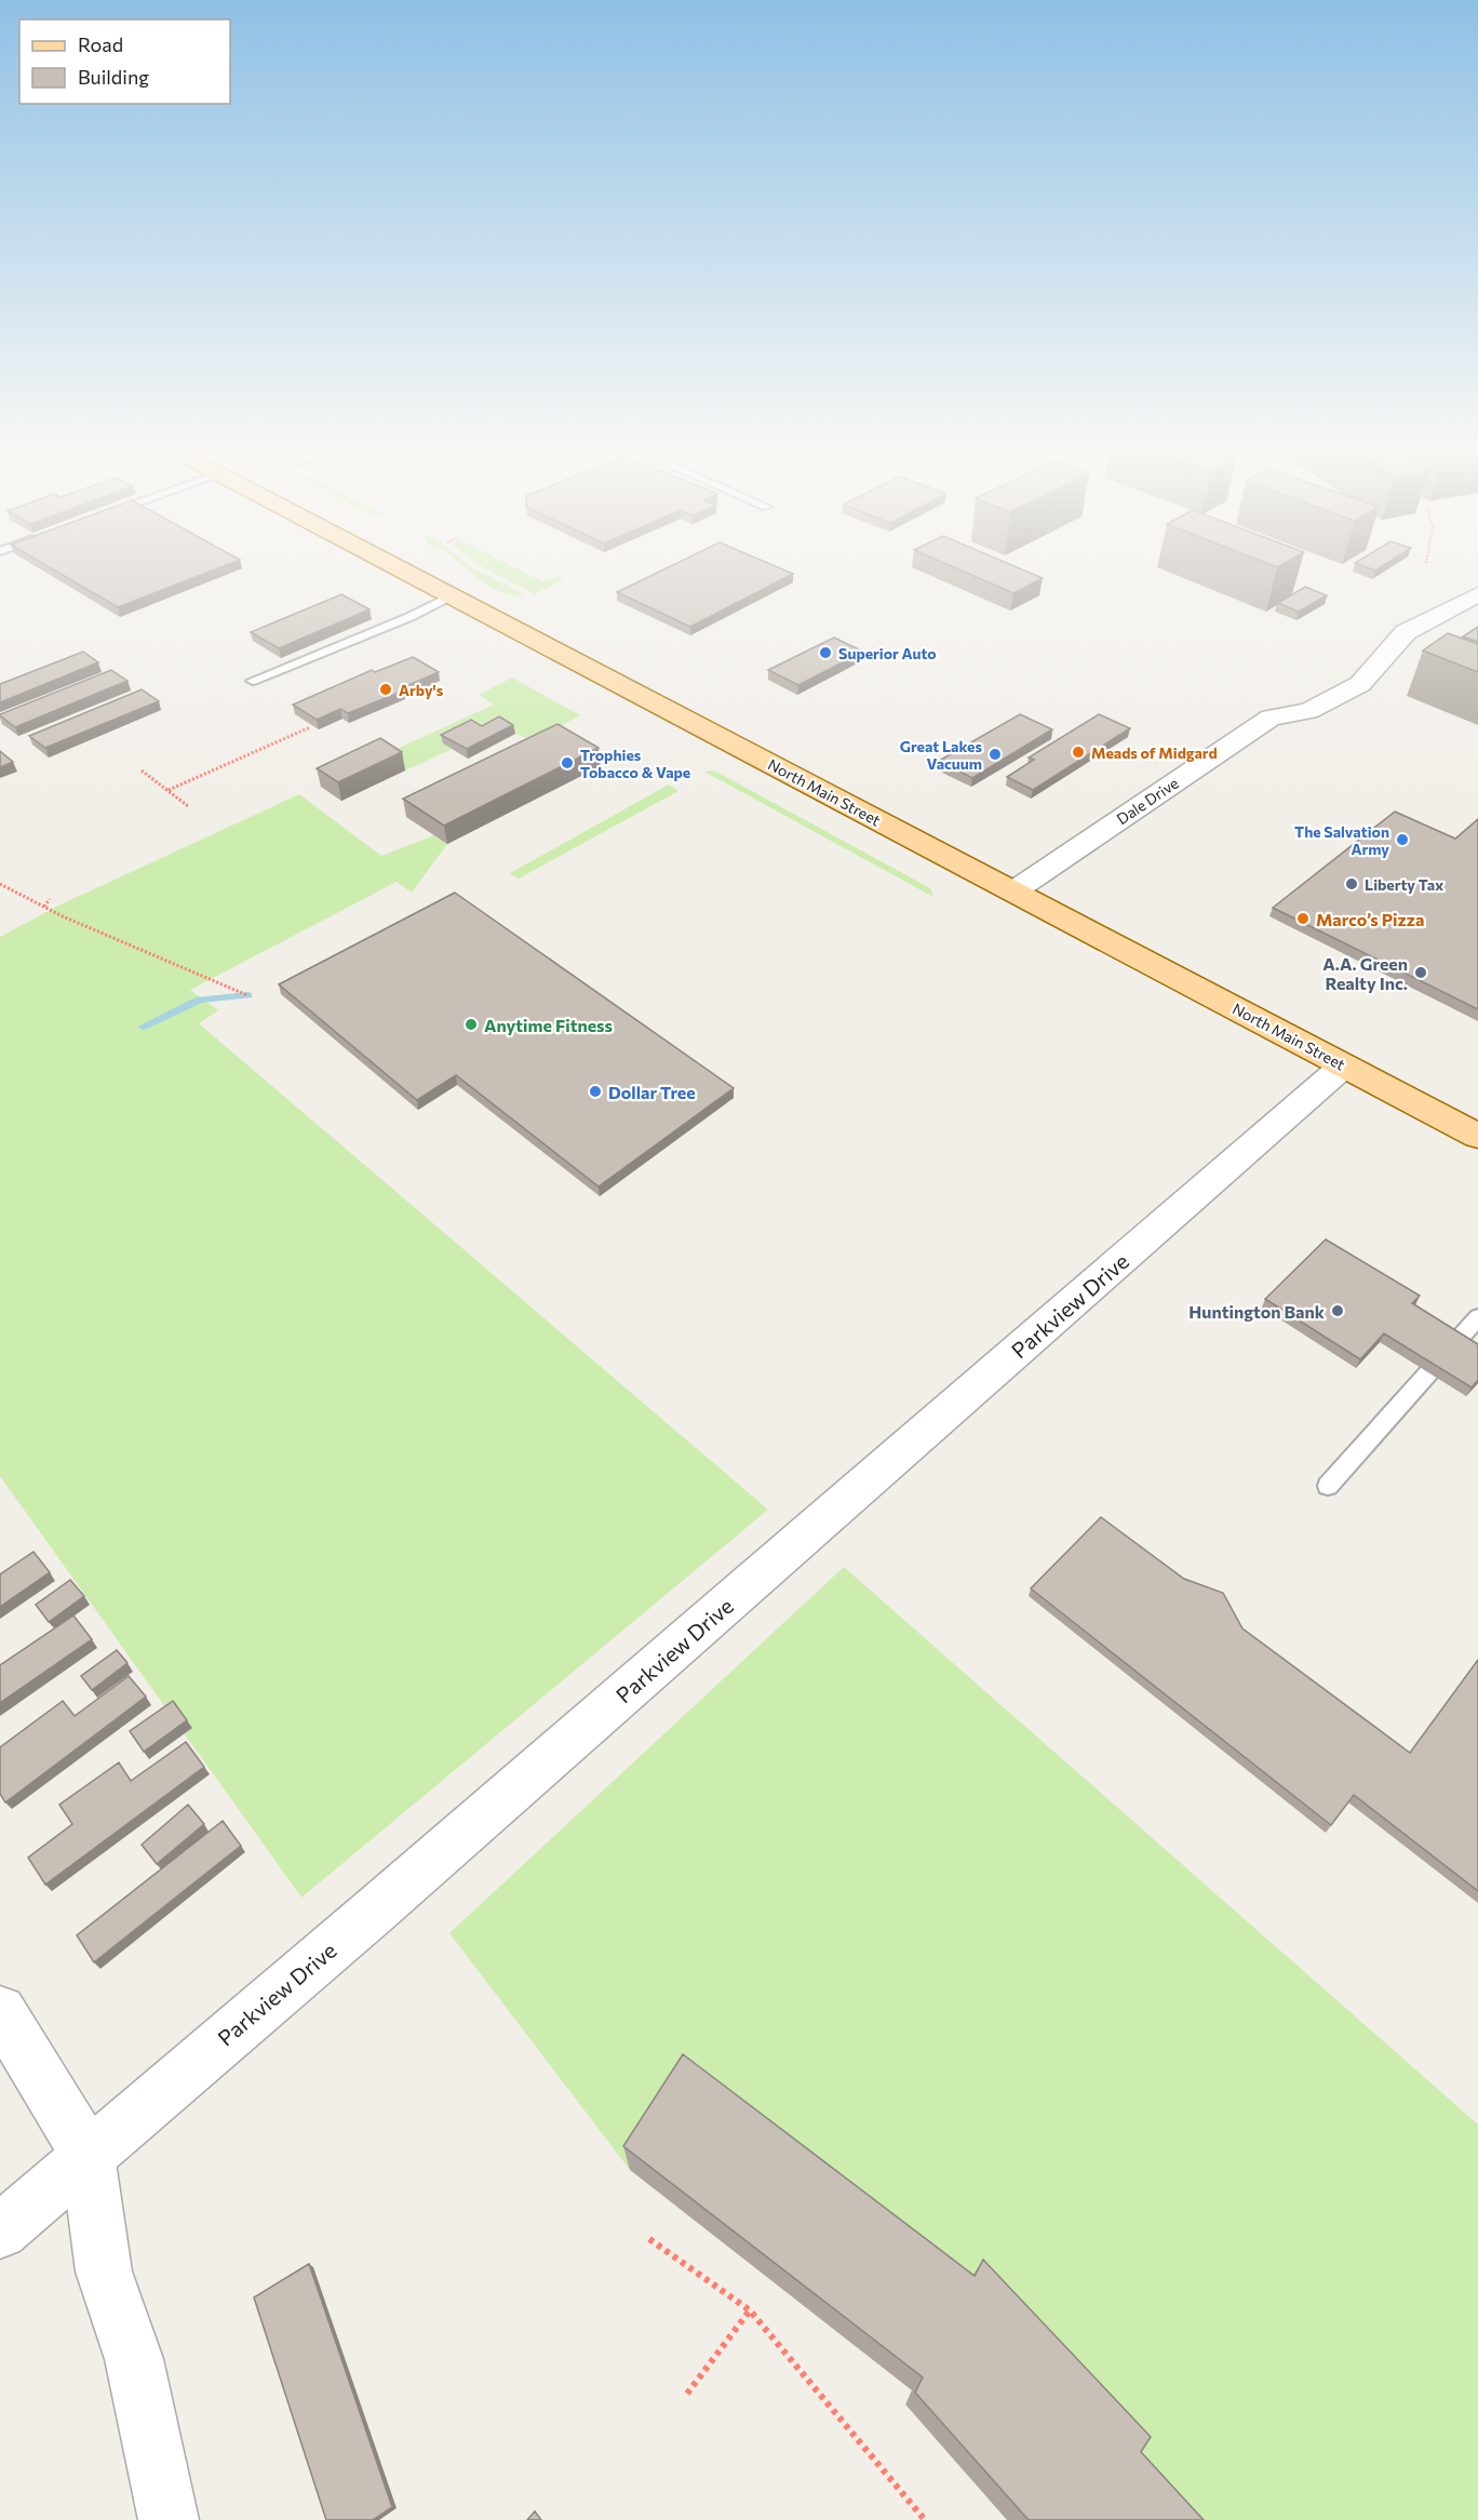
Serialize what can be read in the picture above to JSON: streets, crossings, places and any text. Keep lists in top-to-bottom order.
{
  "streets": {
    "main road": ["North Main Street"],
    "street": ["Dale Drive", "Parkview Drive"]
  },
  "crossings": [
    ["North Main Street", "Dale Drive"],
    ["North Main Street", "Parkview Drive"]
  ],
  "places": [
    "Superior Auto",
    "Arby's",
    "Meads of Midgard",
    "Great Lakes Vacuum",
    "Trophies Tobacco & Vape",
    "The Salvation Army",
    "Liberty Tax",
    "Marco’s Pizza",
    "A.A. Green Realty Inc.",
    "Anytime Fitness",
    "Dollar Tree",
    "Huntington Bank"
  ],
  "legend": ["Road", "Building"]
}
